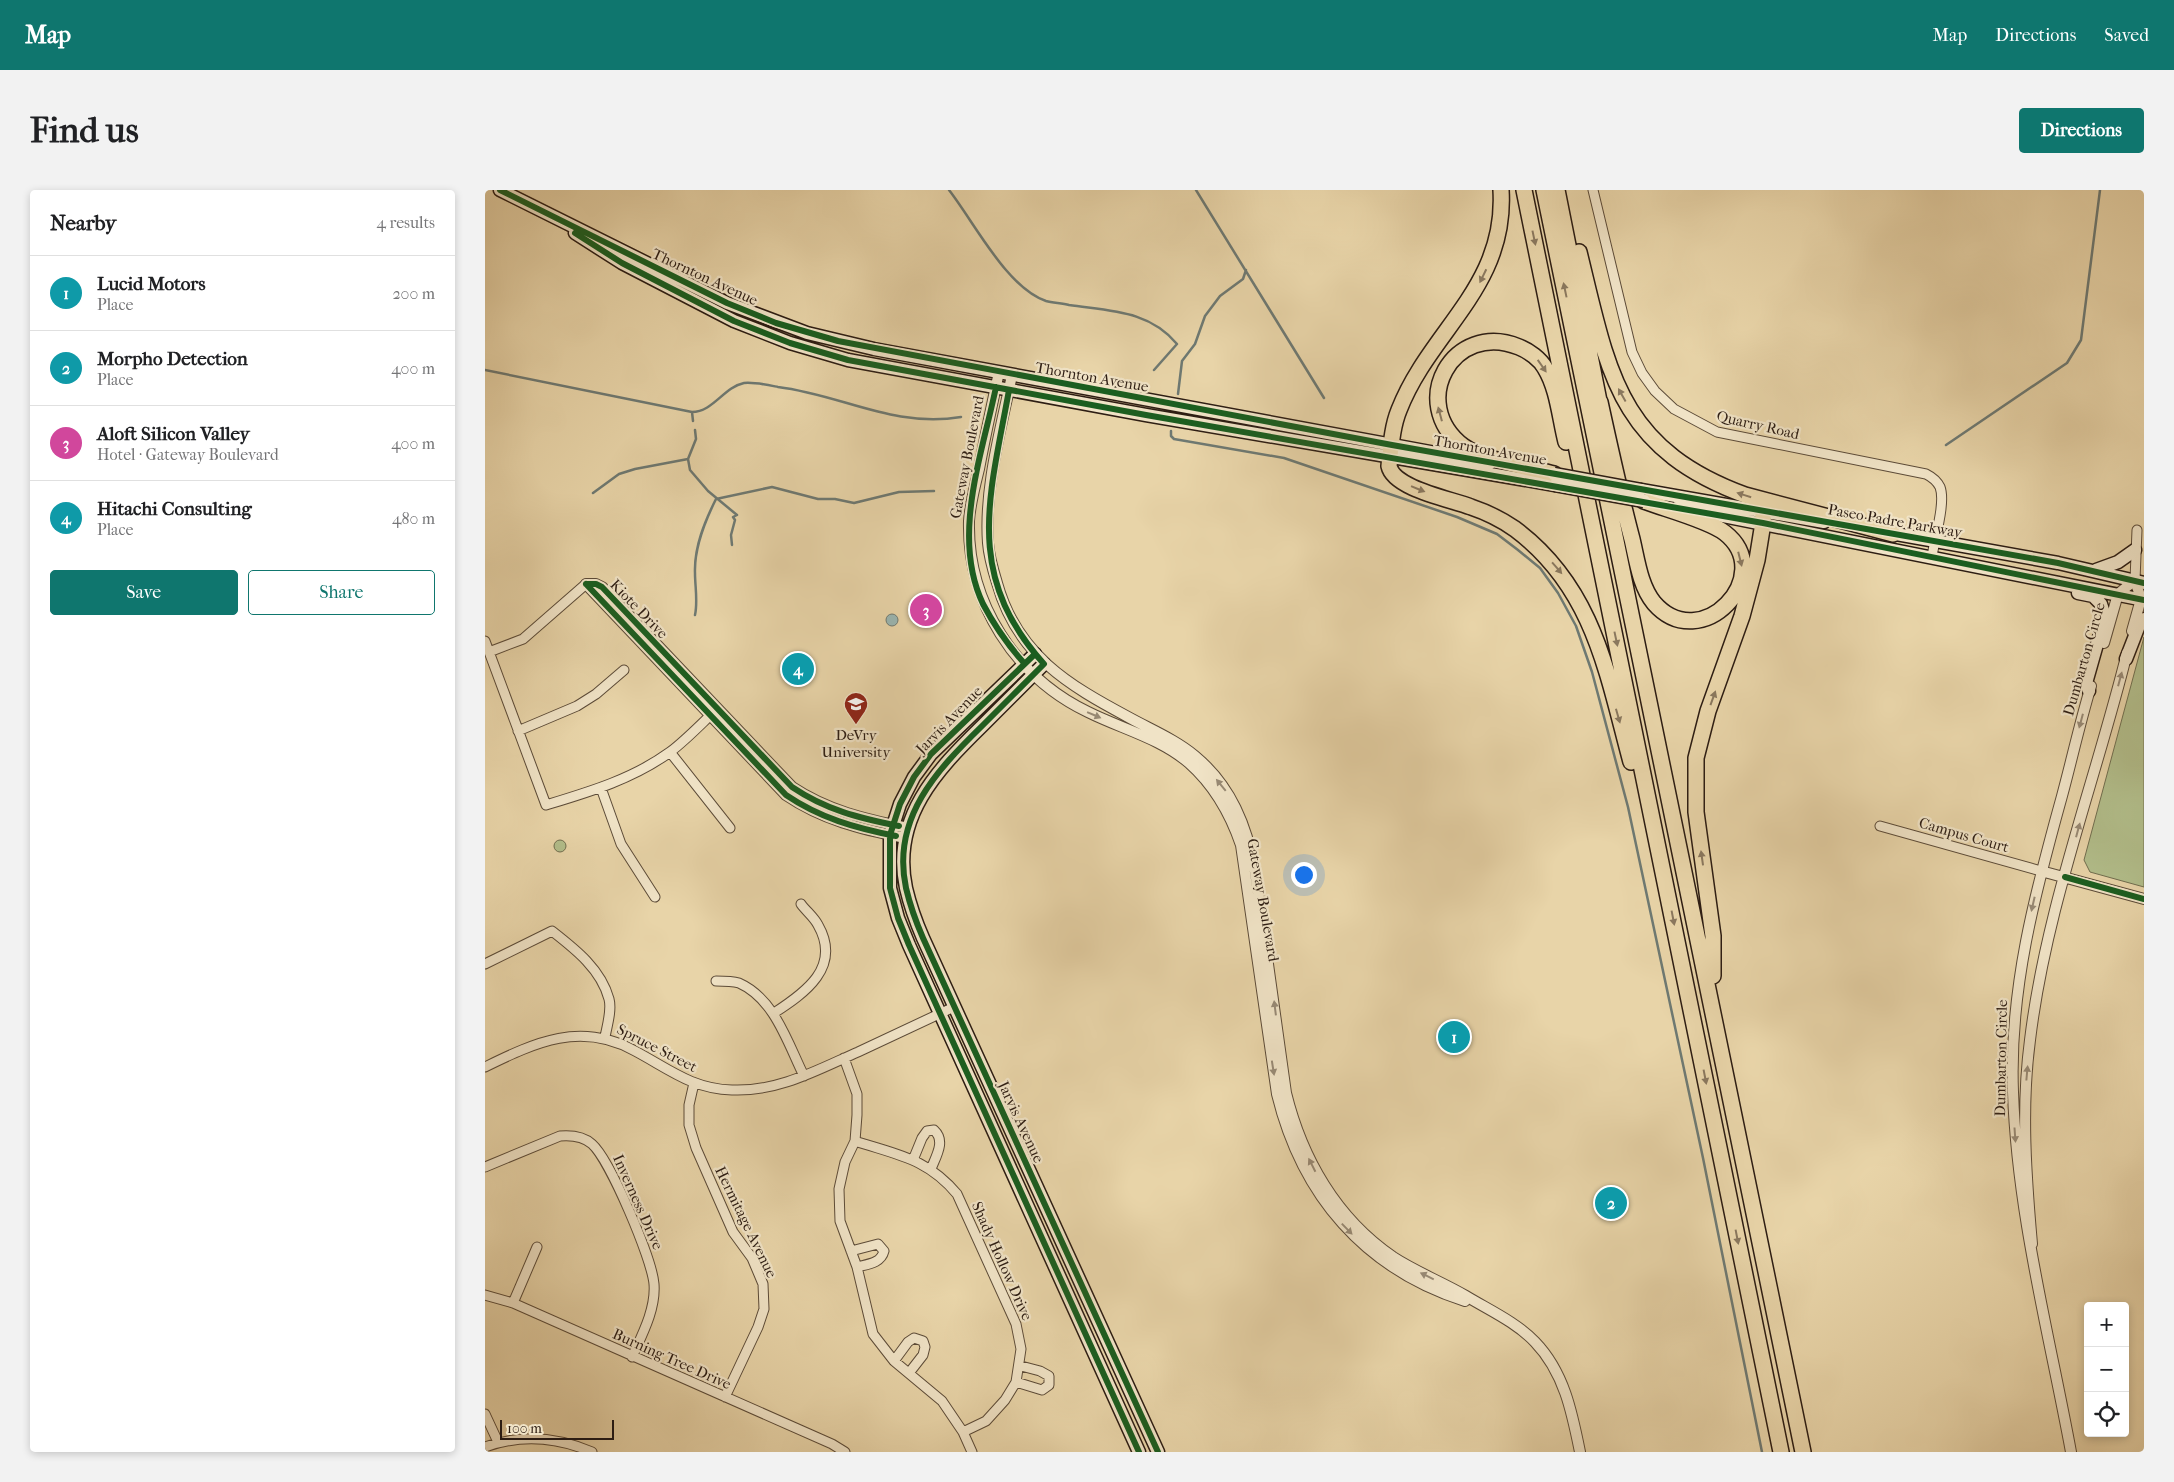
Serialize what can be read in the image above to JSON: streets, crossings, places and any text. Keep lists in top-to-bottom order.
{
  "streets": {
    "main road": ["Thornton Avenue", "Paseo Padre Parkway", "Jarvis Avenue"],
    "street": [
      "Quarry Road",
      "Gateway Boulevard",
      "Kiote Drive",
      "Dumbarton Circle",
      "Campus Court",
      "Spruce Street",
      "Inverness Drive",
      "Hermitage Avenue",
      "Shady Hollow Drive",
      "Burning Tree Drive"
    ]
  },
  "crossings": [
    ["Thornton Avenue", "Gateway Boulevard"],
    ["Thornton Avenue", "Paseo Padre Parkway"],
    ["Quarry Road", "Paseo Padre Parkway"],
    ["Gateway Boulevard", "Jarvis Avenue"],
    ["Paseo Padre Parkway", "Dumbarton Circle"],
    ["Kiote Drive", "Jarvis Avenue"],
    ["Dumbarton Circle", "Campus Court"],
    ["Jarvis Avenue", "Spruce Street"],
    ["Spruce Street", "Hermitage Avenue"],
    ["Inverness Drive", "Burning Tree Drive"],
    ["Hermitage Avenue", "Burning Tree Drive"]
  ],
  "places": {
    "school or university": ["DeVry University"]
  },
  "scale_bar": "100 m",
  "page": {
    "header": "Map",
    "nav": ["Map", "Directions", "Saved"],
    "buttons": [
      "Directions",
      ["Save", "Share"]
    ],
    "title": "Find us",
    "heading": ["Nearby", "4 results"],
    "list": [
      {
        "mark": "1",
        "name": "Lucid Motors",
        "note": "Place",
        "value": "200 m"
      },
      {
        "mark": "2",
        "name": "Morpho Detection",
        "note": "Place",
        "value": "400 m"
      },
      {
        "mark": "3",
        "name": "Aloft Silicon Valley",
        "note": "Hotel · Gateway Boulevard",
        "value": "400 m"
      },
      {
        "mark": "4",
        "name": "Hitachi Consulting",
        "note": "Place",
        "value": "480 m"
      }
    ],
    "pins": [
      "3",
      "4",
      "1",
      "2"
    ],
    "map_buttons": ["+", "−"],
    "scale": "100 m"
  }
}
